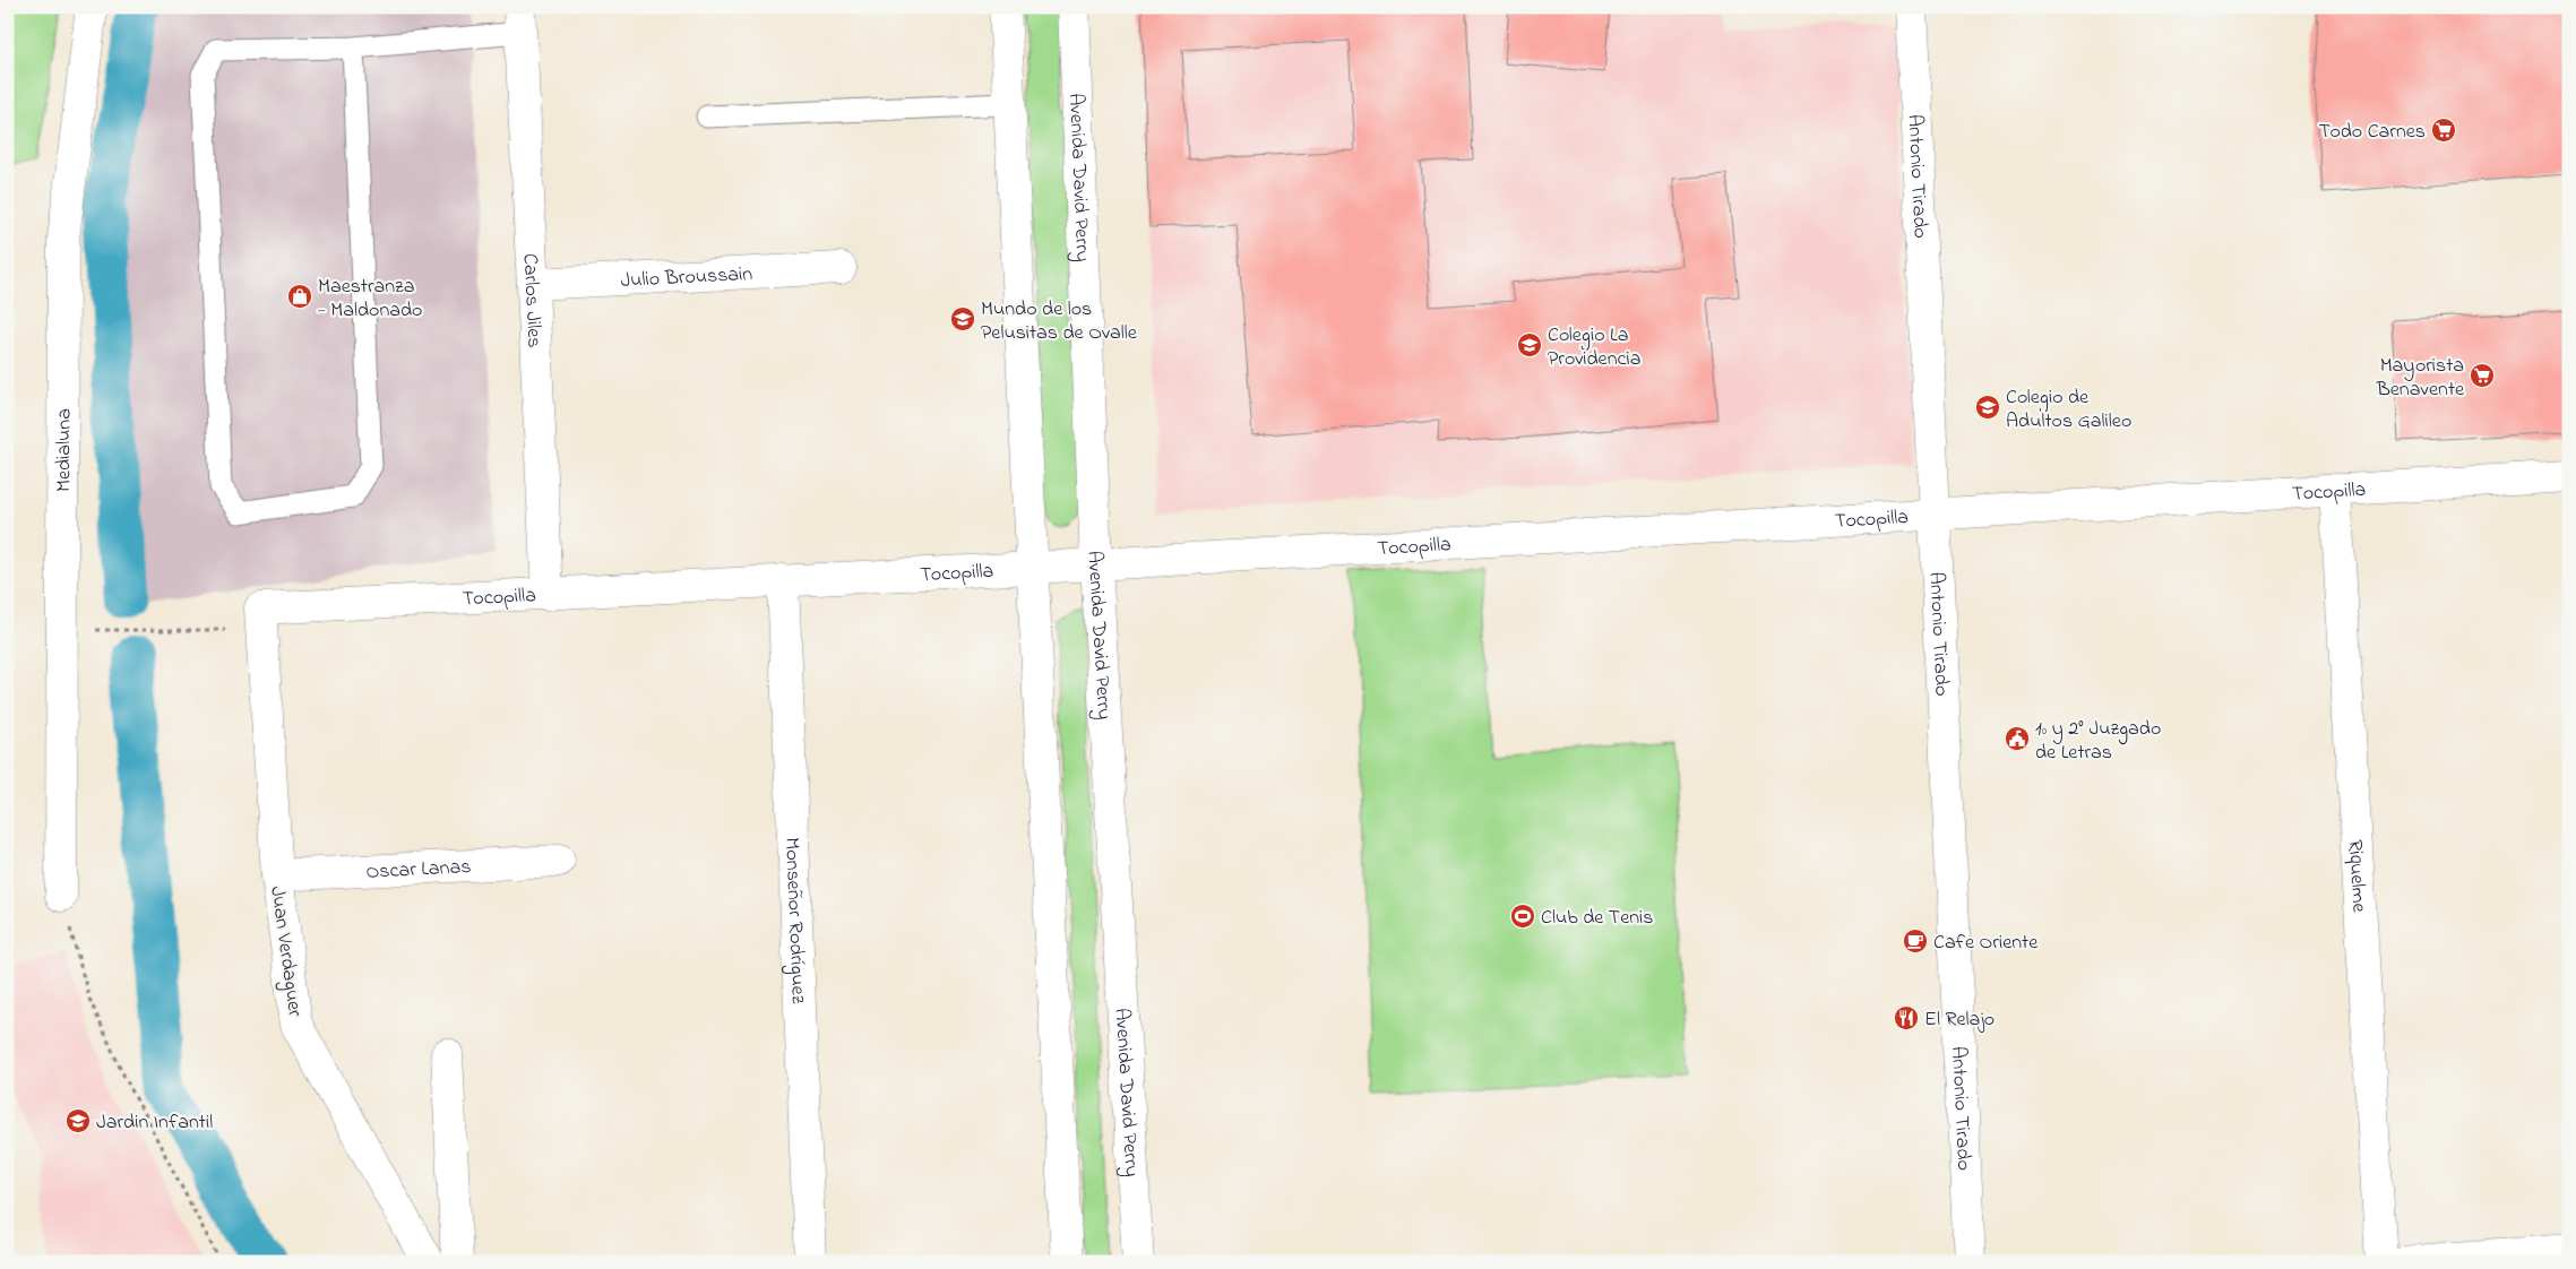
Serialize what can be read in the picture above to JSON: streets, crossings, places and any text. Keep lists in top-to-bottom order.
{
  "streets": {
    "street": [
      "Antonio Tirado",
      "Avenida David Perry",
      "Julio Broussain",
      "Carlos Jiles",
      "Medialuna",
      "Tocopilla",
      "Oscar Lanas",
      "Riquelme",
      "Monseñor Rodríguez",
      "Juan Verdaguer"
    ]
  },
  "crossings": [
    ["Antonio Tirado", "Tocopilla"],
    ["Avenida David Perry", "Tocopilla"],
    ["Julio Broussain", "Carlos Jiles"],
    ["Carlos Jiles", "Tocopilla"],
    ["Tocopilla", "Riquelme"],
    ["Tocopilla", "Monseñor Rodríguez"],
    ["Tocopilla", "Juan Verdaguer"],
    ["Oscar Lanas", "Juan Verdaguer"]
  ],
  "places": {
    "supermarket": ["Todo Carnes", "Mayorista Benavente"],
    "shop": ["Maestranza - Maldonado"],
    "school or university": [
      "Mundo de los Pelusitas de Ovalle",
      "Colegio La Providencia",
      "Colegio de Adultos Galileo",
      "Jardin Infantil"
    ],
    "public building": ["1º y 2° Juzgado de Letras"],
    "sports": ["Club de Tenis"],
    "cafe": ["Cafe Oriente"],
    "restaurant": ["El Relajo"]
  }
}
